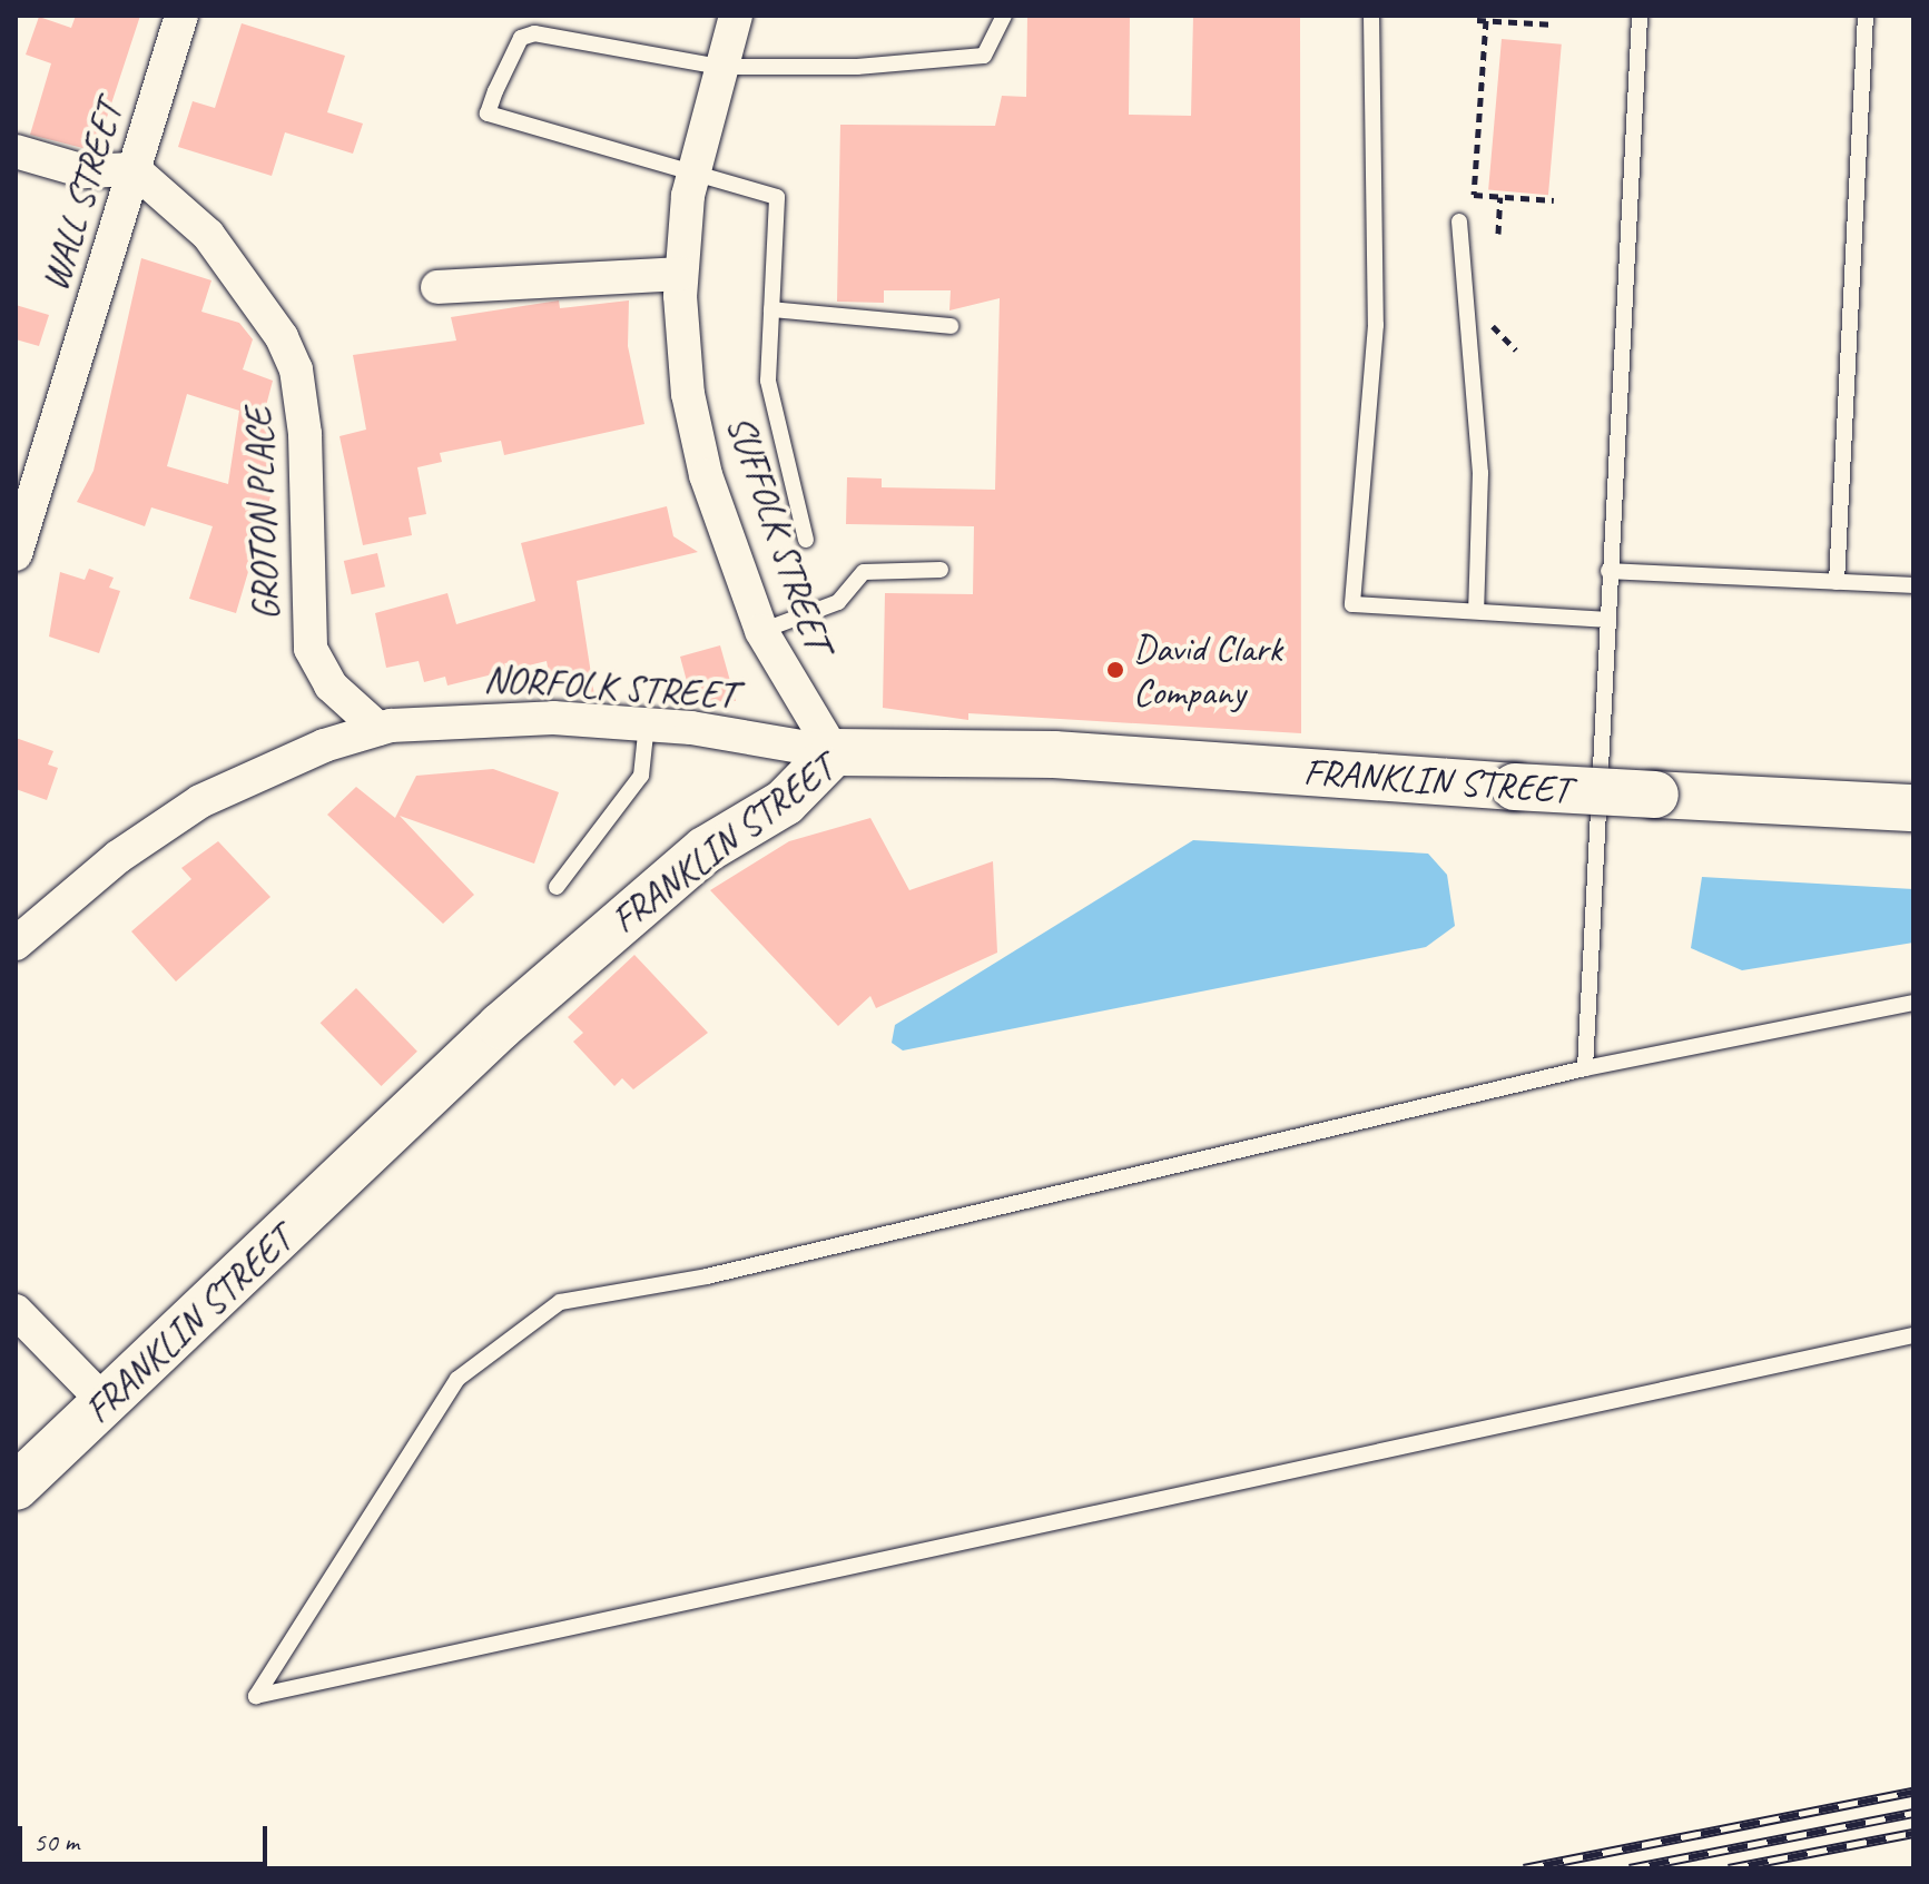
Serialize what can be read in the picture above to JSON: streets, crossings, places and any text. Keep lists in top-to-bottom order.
{
  "streets": {
    "main road": ["FRANKLIN STREET"],
    "street": [
      "WALL STREET",
      "GROTON PLACE",
      "SUFFOLK STREET",
      "NORFOLK STREET"
    ]
  },
  "crossings": [
    ["WALL STREET", "GROTON PLACE"],
    ["GROTON PLACE", "NORFOLK STREET"],
    ["SUFFOLK STREET", "NORFOLK STREET"],
    ["SUFFOLK STREET", "FRANKLIN STREET"],
    ["NORFOLK STREET", "FRANKLIN STREET"]
  ],
  "places": ["David Clark Company"],
  "scale_bar": "50 m"
}
